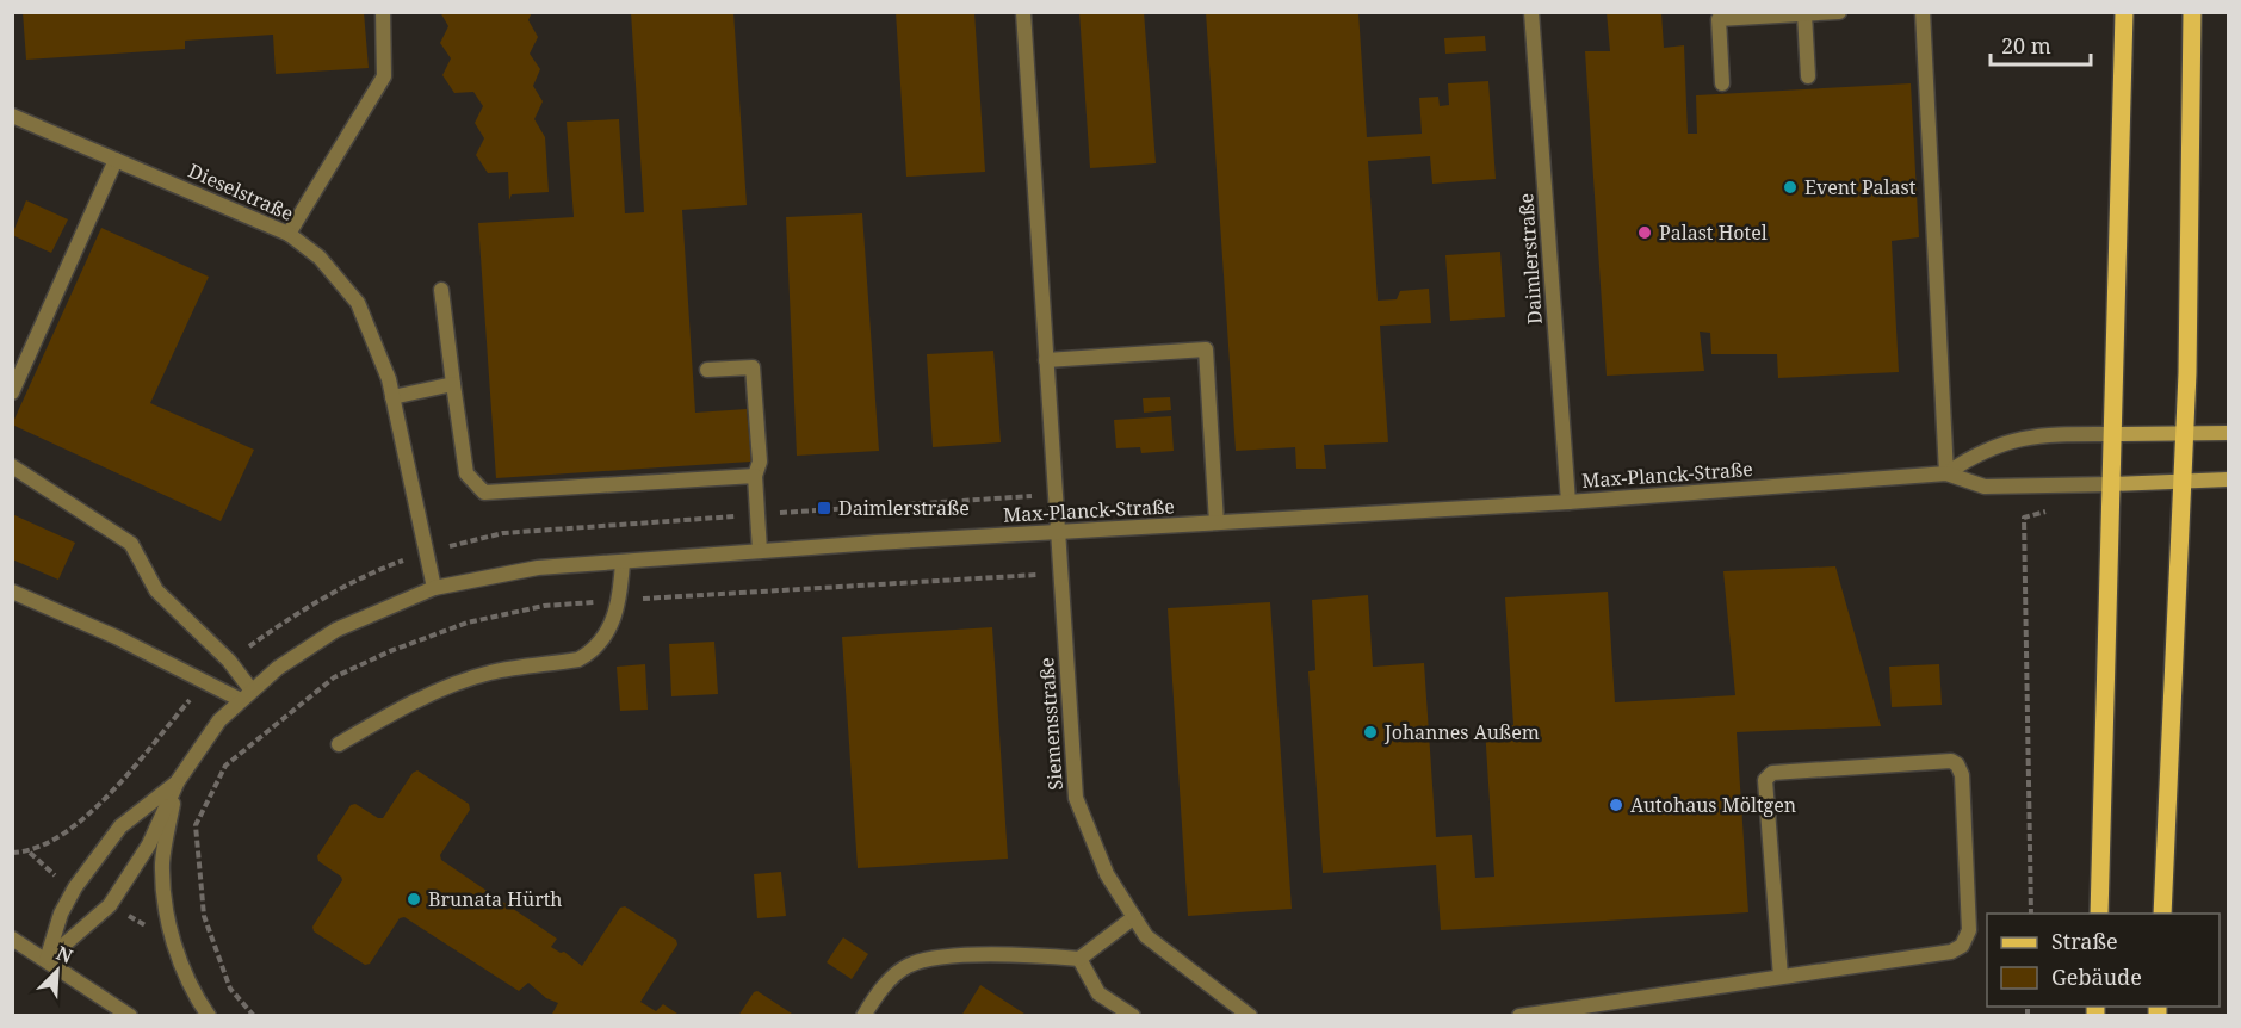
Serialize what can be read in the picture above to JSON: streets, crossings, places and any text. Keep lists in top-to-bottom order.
{
  "streets": {
    "main road": ["Max-Planck-Straße"],
    "street": ["Dieselstraße", "Daimlerstraße", "Siemensstraße"]
  },
  "crossings": [
    ["Dieselstraße", "Max-Planck-Straße"],
    ["Daimlerstraße", "Max-Planck-Straße"],
    ["Max-Planck-Straße", "Siemensstraße"]
  ],
  "places": {
    "other": [
      "Event Palast",
      "Palast Hotel",
      "Johannes Außem",
      "Autohaus Möltgen",
      "Brunata Hürth"
    ],
    "transit": ["Daimlerstraße"]
  },
  "legend": ["Straße", "Gebäude"],
  "scale_bar": "20 m",
  "north": "top right"
}
